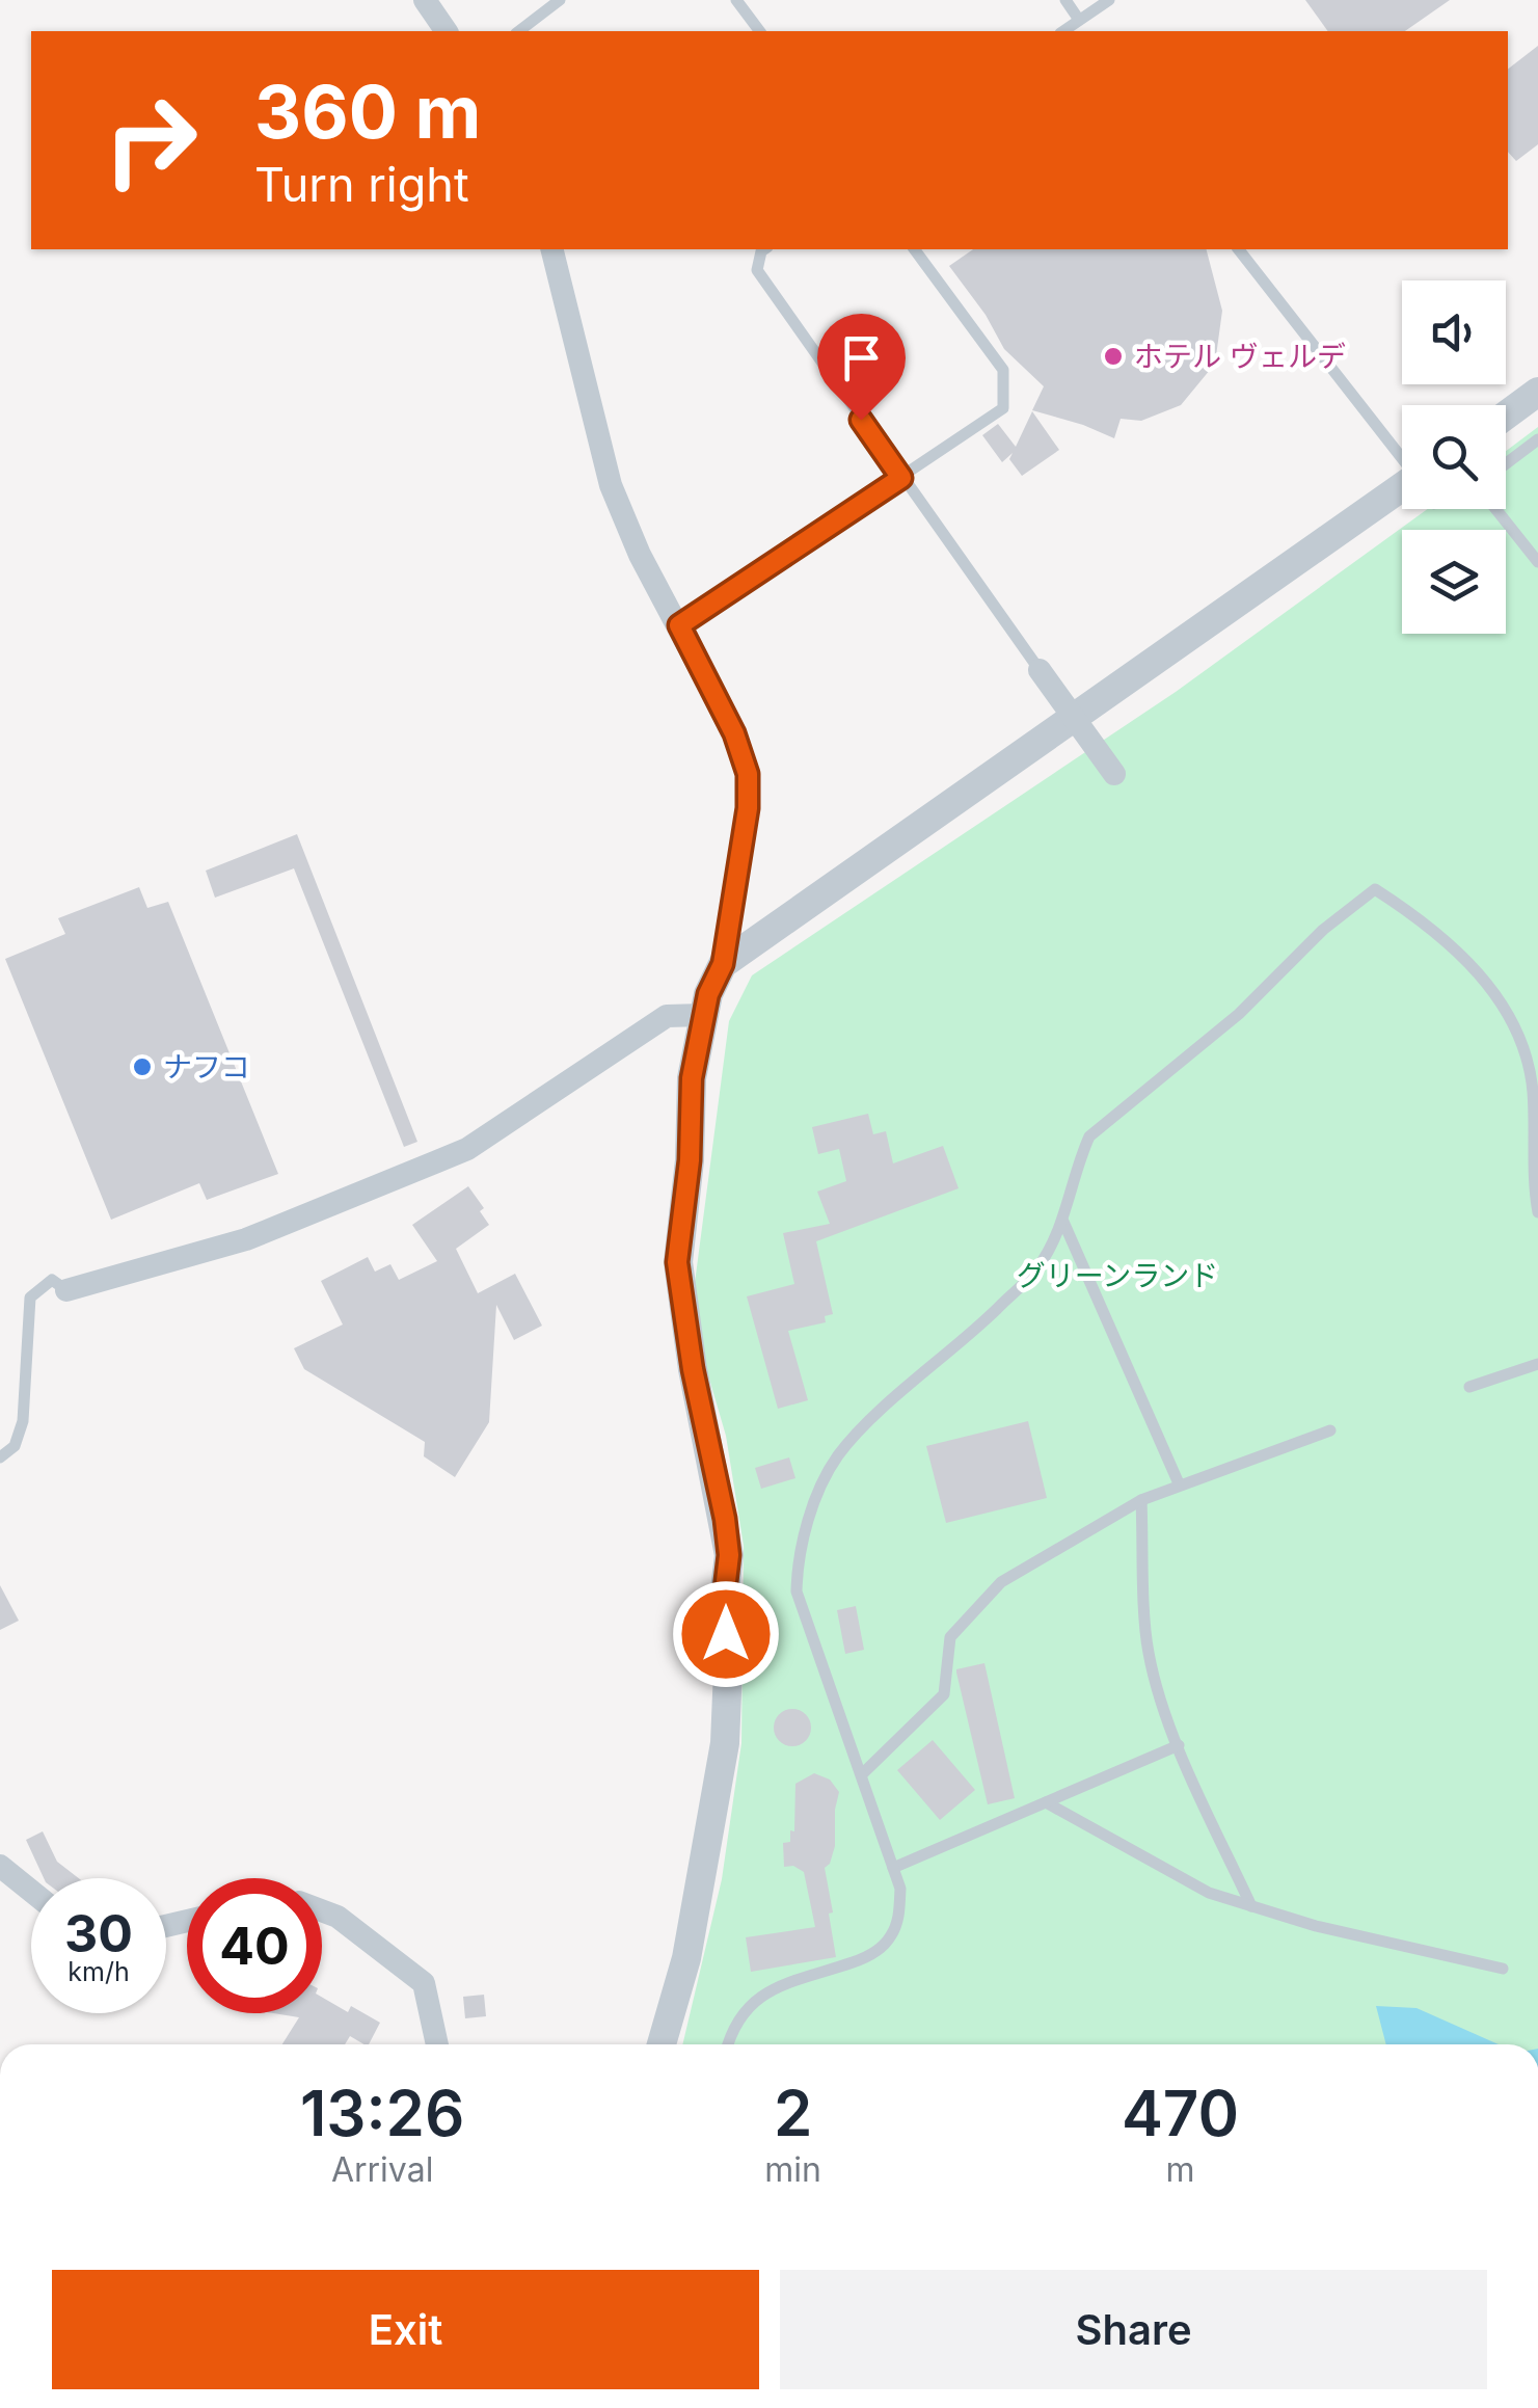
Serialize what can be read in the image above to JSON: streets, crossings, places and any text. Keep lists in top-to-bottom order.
{
  "parks": ["グリーンランド"],
  "places": ["ホテル ヴェルデ", "ナフコ"],
  "page": {
    "turn": ["360 m", "Turn right"],
    "speed": "30 km/h",
    "limit": "40",
    "eta": [
      "13:26",
      "Arrival",
      "2",
      "min",
      "470",
      "m"
    ],
    "buttons": ["Exit", "Share"]
  }
}
